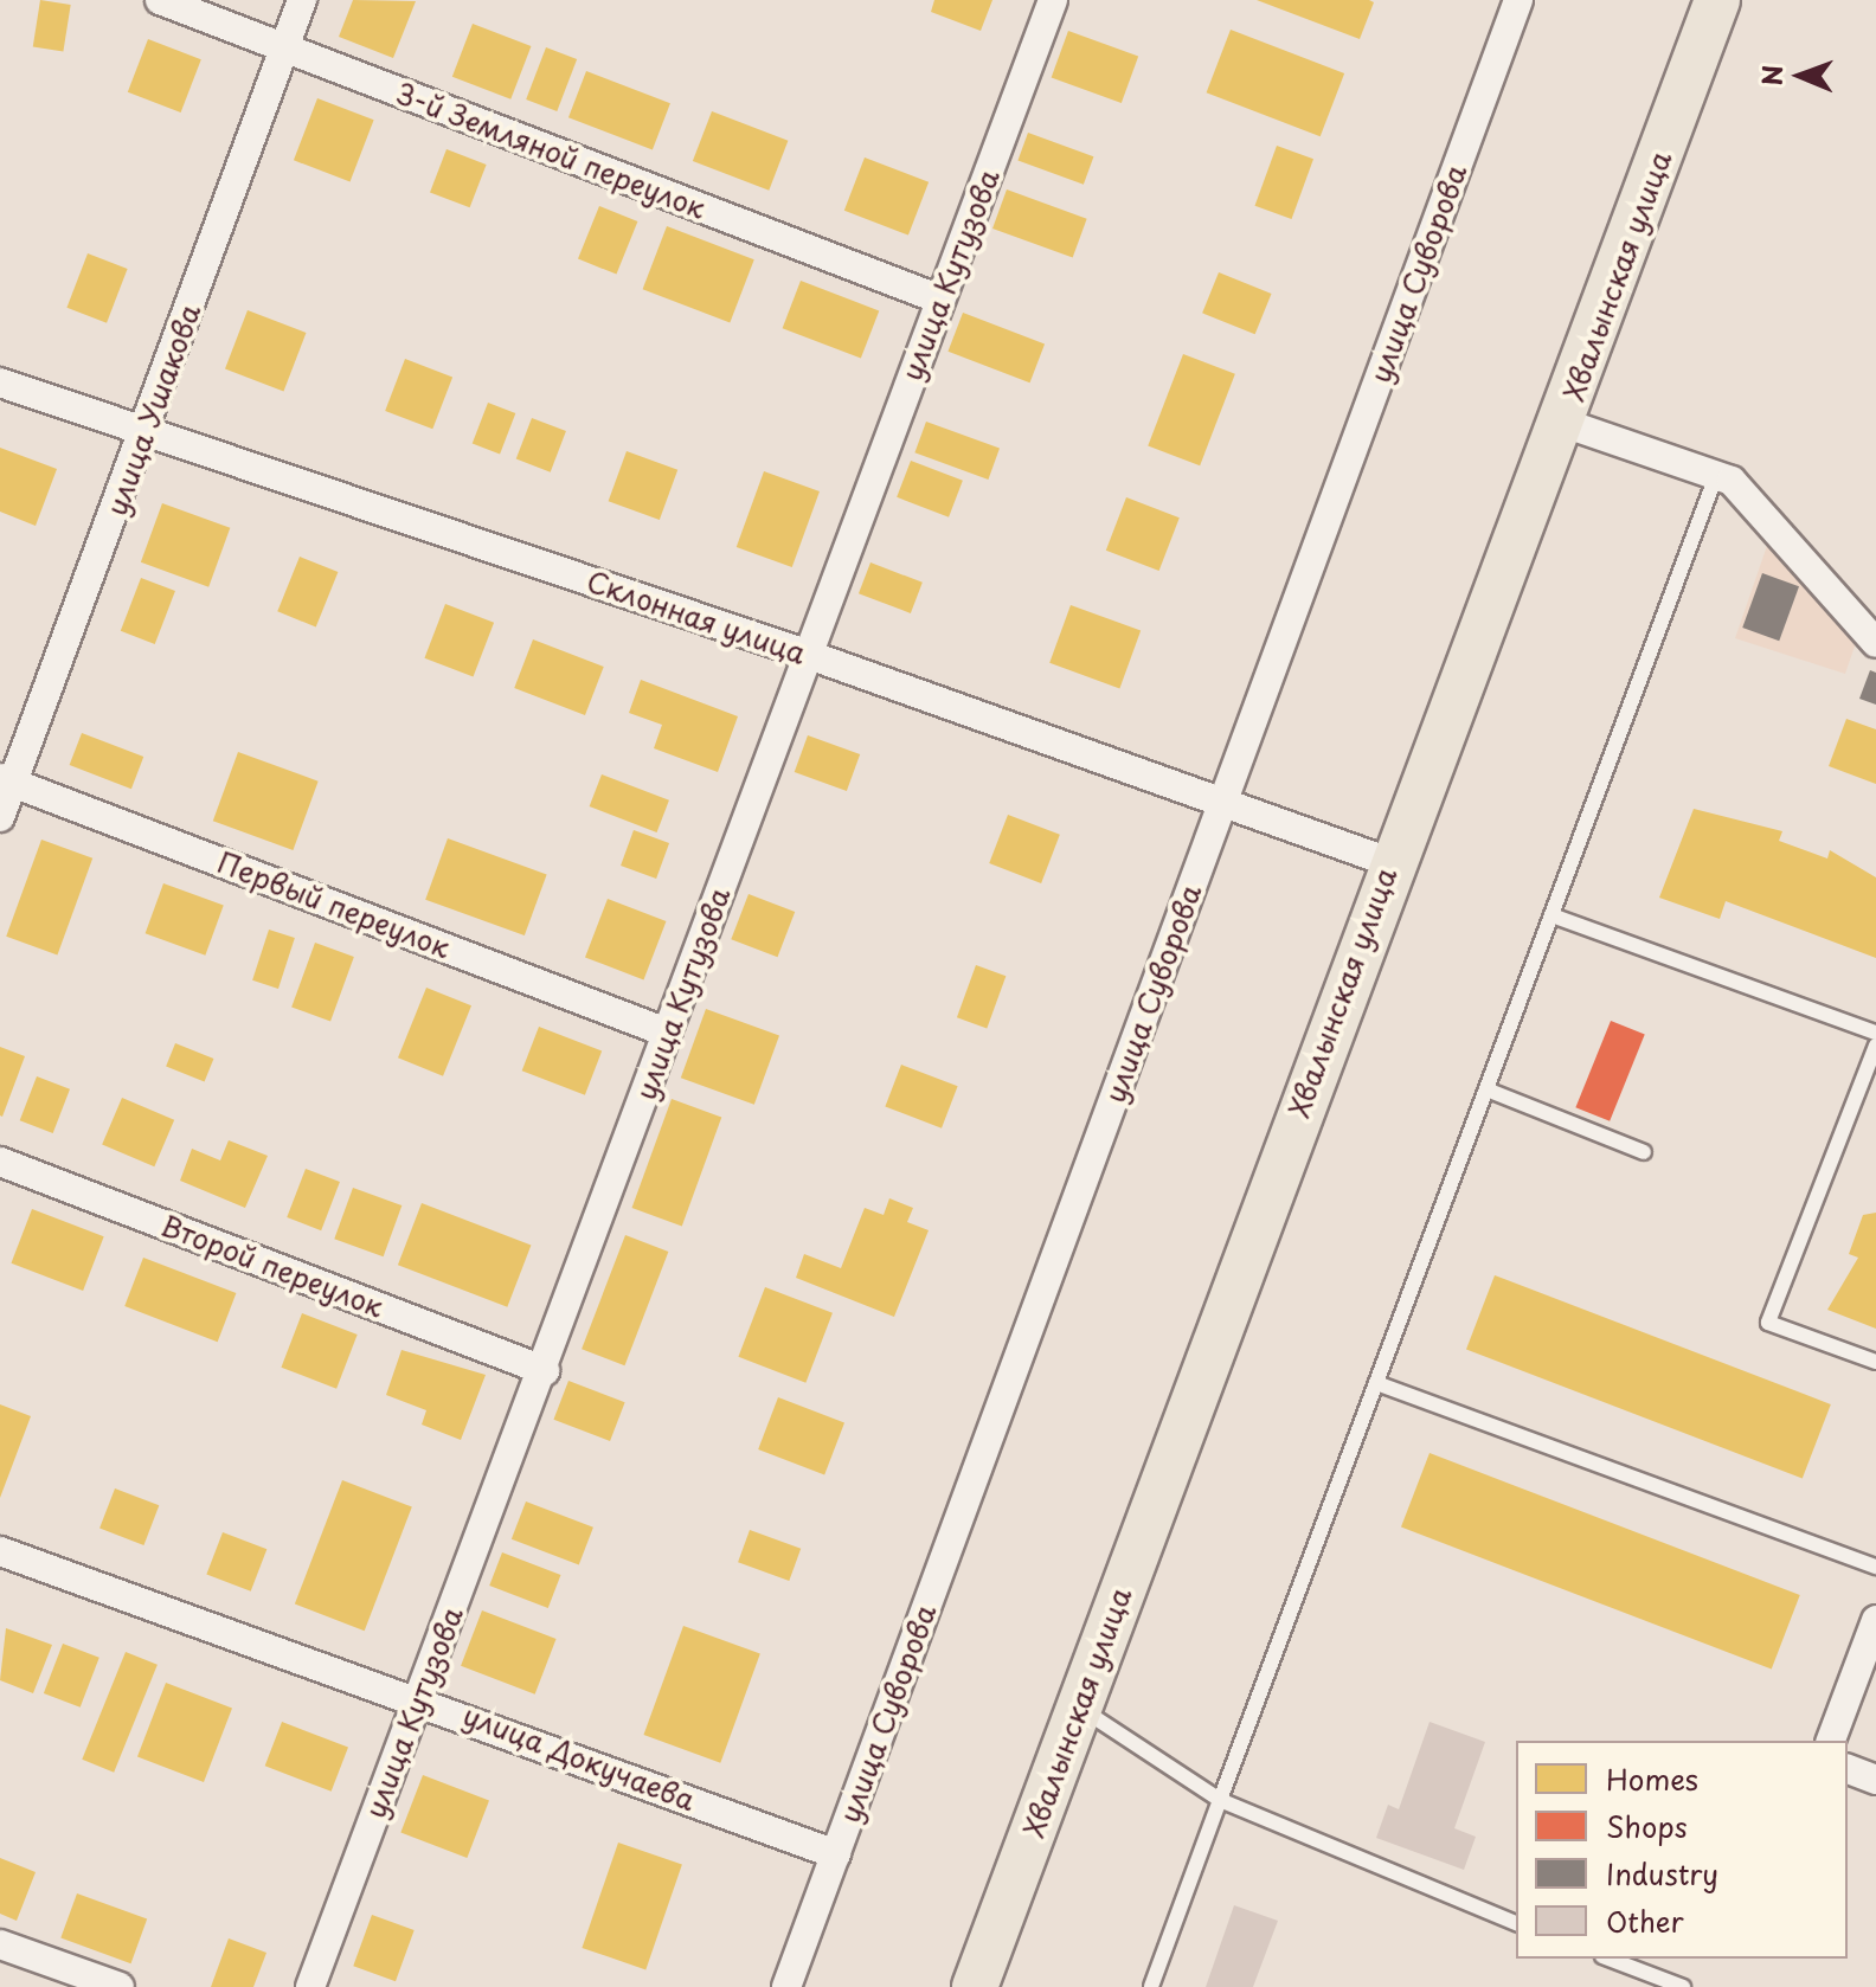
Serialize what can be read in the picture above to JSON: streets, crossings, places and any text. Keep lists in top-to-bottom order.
{
  "streets": {
    "main road": ["Хвалынская улица"],
    "street": [
      "3-й Земляной переулок",
      "улица Суворова",
      "улица Кутузова",
      "улица Ушакова",
      "Склонная улица",
      "Первый переулок",
      "Второй переулок",
      "улица Докучаева"
    ]
  },
  "crossings": [
    ["3-й Земляной переулок", "улица Кутузова"],
    ["3-й Земляной переулок", "улица Ушакова"],
    ["улица Суворова", "Склонная улица"],
    ["улица Суворова", "улица Докучаева"],
    ["улица Кутузова", "Склонная улица"],
    ["улица Кутузова", "Первый переулок"],
    ["улица Кутузова", "Второй переулок"],
    ["улица Кутузова", "улица Докучаева"],
    ["Хвалынская улица", "Склонная улица"],
    ["улица Ушакова", "Склонная улица"],
    ["улица Ушакова", "Первый переулок"]
  ],
  "legend": [
    "Homes",
    "Shops",
    "Industry",
    "Other"
  ],
  "north": "left"
}
